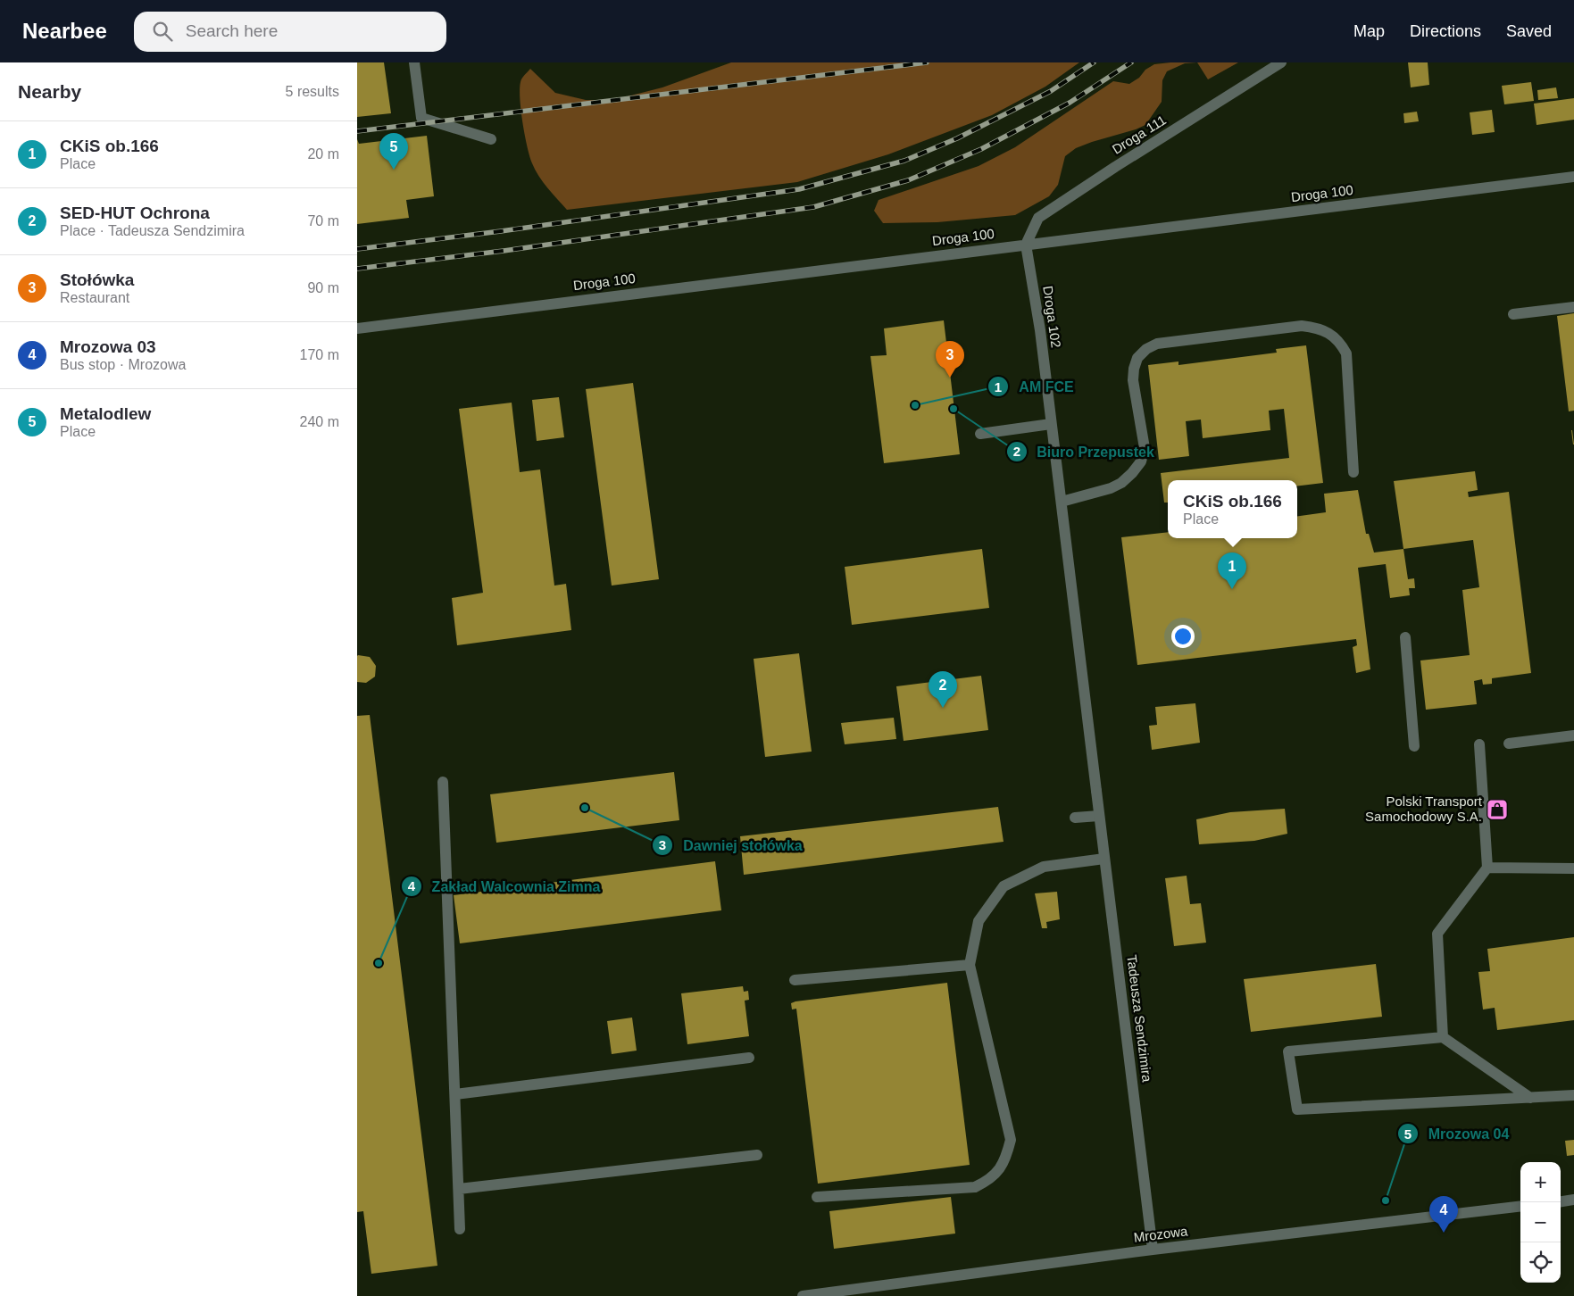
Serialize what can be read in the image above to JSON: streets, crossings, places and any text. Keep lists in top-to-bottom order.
{
  "streets": {
    "street": [
      "Droga 111",
      "Droga 100",
      "Droga 102",
      "Tadeusza Sendzimira",
      "Mrozowa"
    ]
  },
  "crossings": [
    ["Droga 111", "Droga 100"],
    ["Droga 111", "Droga 102"],
    ["Droga 100", "Droga 102"],
    ["Droga 102", "Tadeusza Sendzimira"],
    ["Tadeusza Sendzimira", "Mrozowa"]
  ],
  "places": {
    "other": [
      "AM FCE",
      "Biuro Przepustek",
      "Dawniej stołówka",
      "Zakład Walcownia Zimna",
      "Mrozowa 04"
    ],
    "shop": ["Polski Transport Samochodowy S.A."]
  },
  "page": {
    "header": "Nearbee",
    "search": "Search here",
    "nav": ["Map", "Directions", "Saved"],
    "heading": ["Nearby", "5 results"],
    "list": [
      {
        "mark": "1",
        "name": "CKiS ob.166",
        "note": "Place",
        "value": "20 m"
      },
      {
        "mark": "2",
        "name": "SED-HUT Ochrona",
        "note": "Place · Tadeusza Sendzimira",
        "value": "70 m"
      },
      {
        "mark": "3",
        "name": "Stołówka",
        "note": "Restaurant",
        "value": "90 m"
      },
      {
        "mark": "4",
        "name": "Mrozowa 03",
        "note": "Bus stop · Mrozowa",
        "value": "170 m"
      },
      {
        "mark": "5",
        "name": "Metalodlew",
        "note": "Place",
        "value": "240 m"
      }
    ],
    "pins": [
      "5",
      "3",
      "1",
      "2",
      "4"
    ],
    "popup": ["CKiS ob.166", "Place"],
    "map_buttons": ["+", "−"]
  }
}
